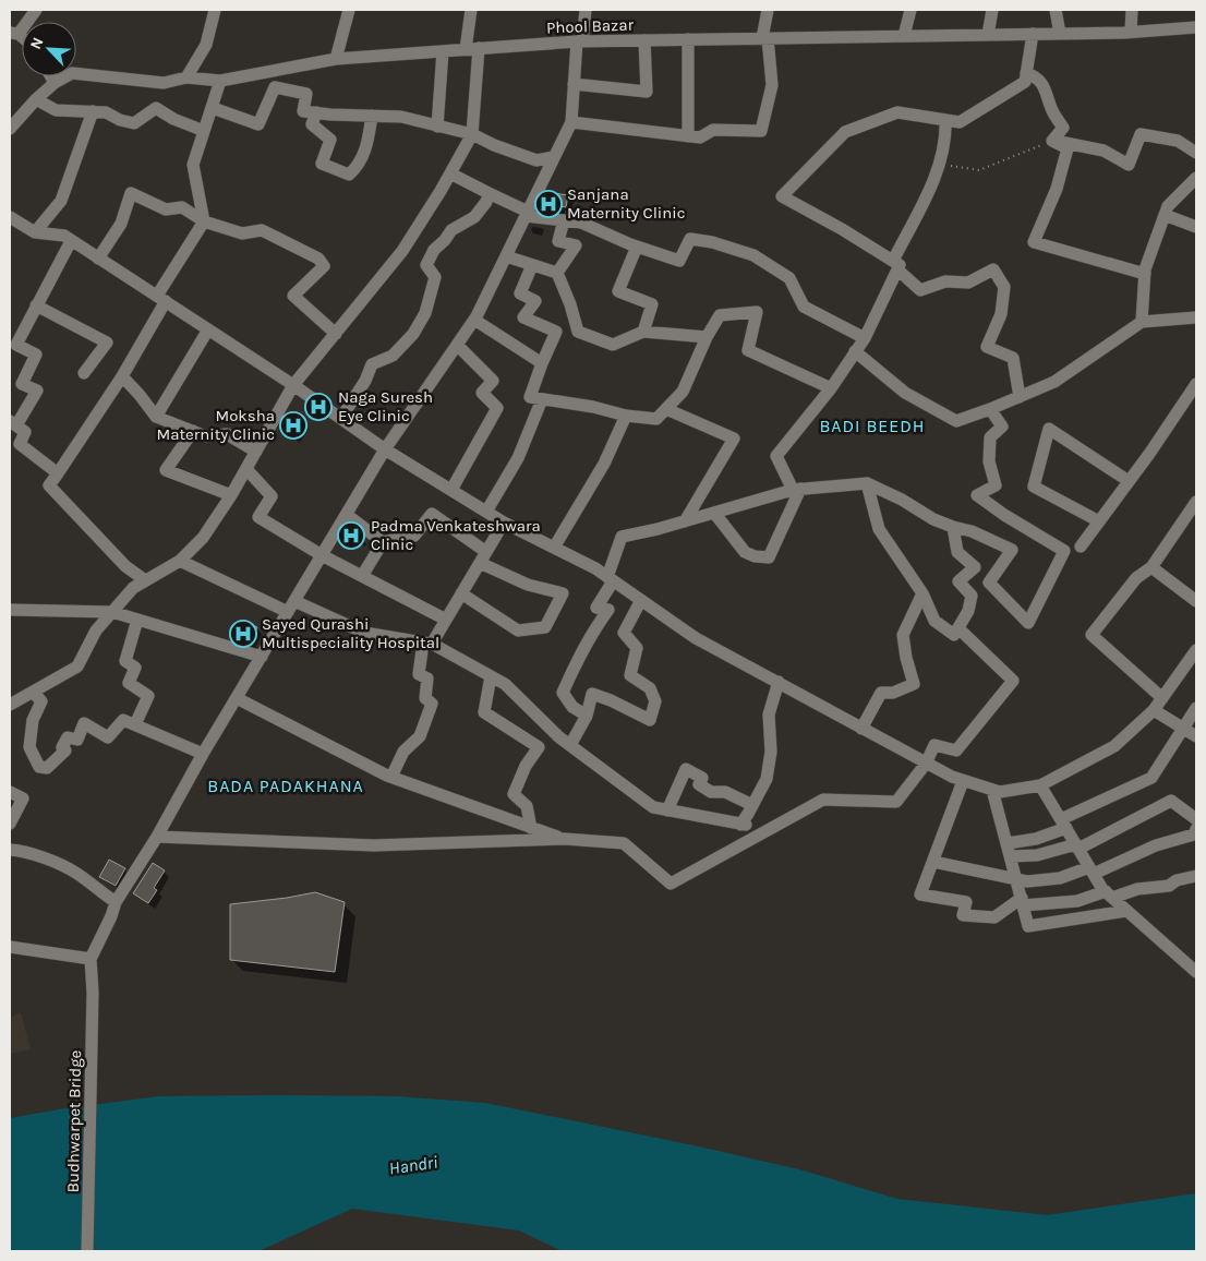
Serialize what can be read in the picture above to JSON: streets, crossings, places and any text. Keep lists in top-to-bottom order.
{
  "streets": {
    "street": ["Phool Bazar", "Budhwarpet Bridge"]
  },
  "districts": ["BADI BEEDH", "BADA PADAKHANA"],
  "water": ["Handri"],
  "places": {
    "hospital": [
      "Sanjana Maternity Clinic",
      "Naga Suresh Eye Clinic",
      "Moksha Maternity Clinic",
      "Padma Venkateshwara Clinic",
      "Sayed Qurashi Multispeciality Hospital"
    ]
  },
  "north": "top left"
}
